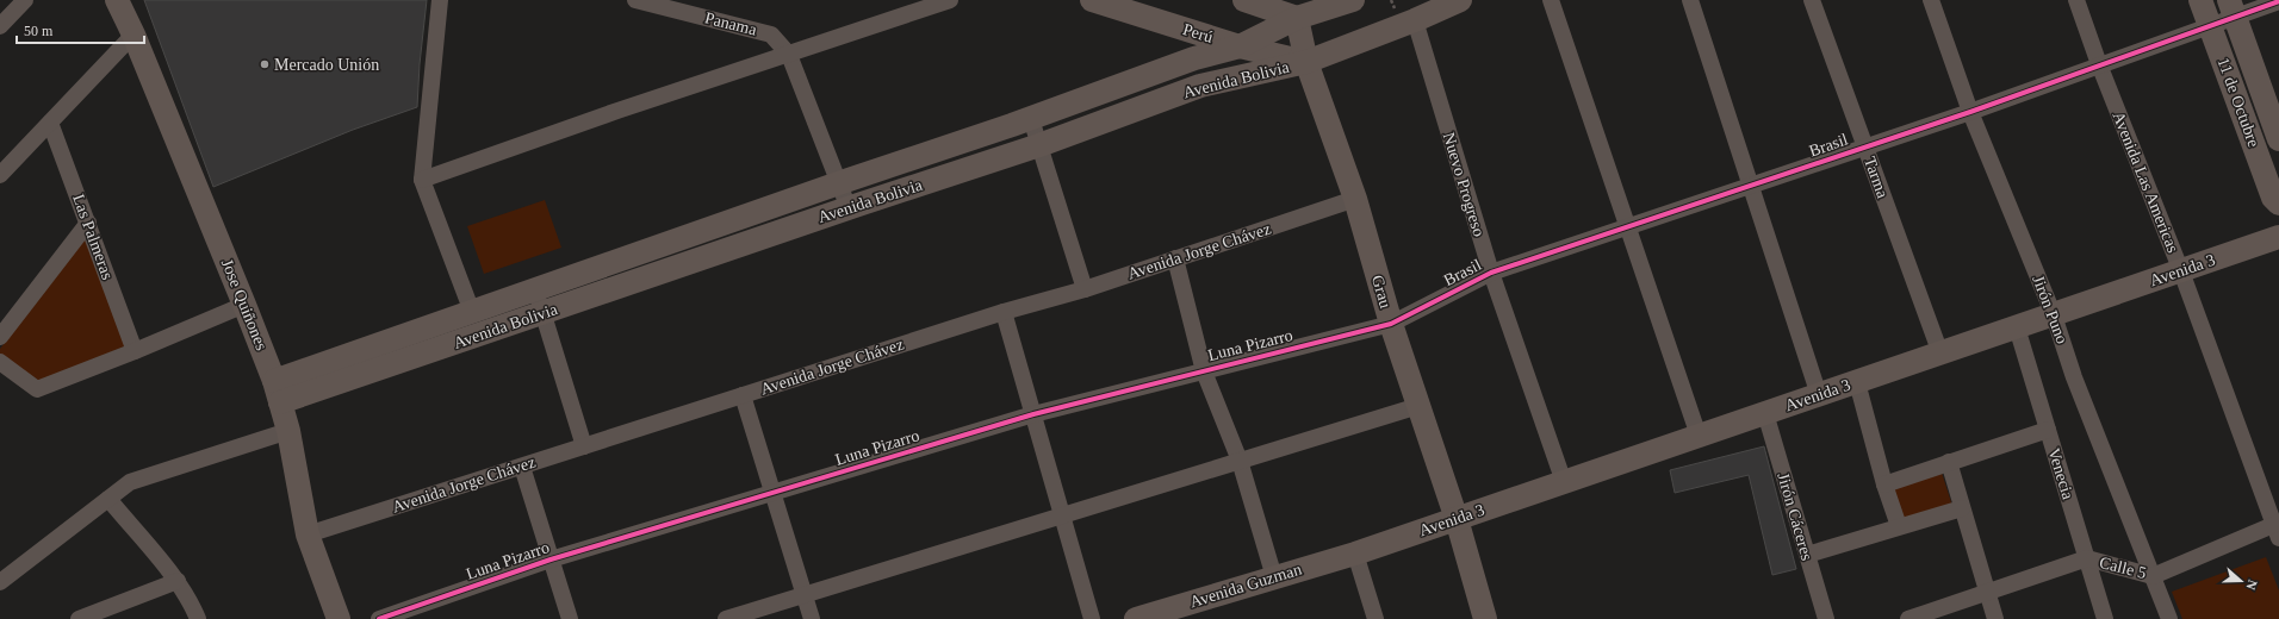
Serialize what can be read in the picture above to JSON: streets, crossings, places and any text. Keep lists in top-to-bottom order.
{
  "streets": {
    "street": [
      "Panama",
      "Perú",
      "Avenida Bolivia",
      "11 de Octubre",
      "Brasil",
      "Tarma",
      "Avenida Las Americas",
      "Nuevo Progreso",
      "Las Palmeras",
      "Avenida Jorge Chávez",
      "Avenida 3",
      "Grau",
      "Jose Quiñones",
      "Jirón Puno",
      "Luna Pizarro",
      "Venecia",
      "Jirón Cáceres",
      "Calle 5",
      "Avenida Guzman"
    ]
  },
  "crossings": [
    ["Perú", "Avenida Bolivia"],
    ["Perú", "Grau"],
    ["Avenida Bolivia", "Nuevo Progreso"],
    ["Avenida Bolivia", "Grau"],
    ["Avenida Bolivia", "Jose Quiñones"],
    ["11 de Octubre", "Brasil"],
    ["Brasil", "Tarma"],
    ["Brasil", "Avenida Las Americas"],
    ["Brasil", "Nuevo Progreso"],
    ["Brasil", "Grau"],
    ["Brasil", "Jirón Puno"],
    ["Brasil", "Luna Pizarro"],
    ["Tarma", "Avenida 3"],
    ["Avenida Las Americas", "Avenida 3"],
    ["Avenida Las Americas", "Calle 5"],
    ["Nuevo Progreso", "Avenida 3"],
    ["Avenida Jorge Chávez", "Grau"],
    ["Avenida Jorge Chávez", "Jose Quiñones"],
    ["Avenida 3", "Grau"],
    ["Avenida 3", "Jirón Puno"],
    ["Avenida 3", "Venecia"],
    ["Avenida 3", "Jirón Cáceres"],
    ["Avenida 3", "Avenida Guzman"],
    ["Grau", "Luna Pizarro"],
    ["Jirón Puno", "Calle 5"],
    ["Venecia", "Calle 5"]
  ],
  "places": ["Mercado Unión"],
  "scale_bar": "50 m",
  "north": "right"
}
